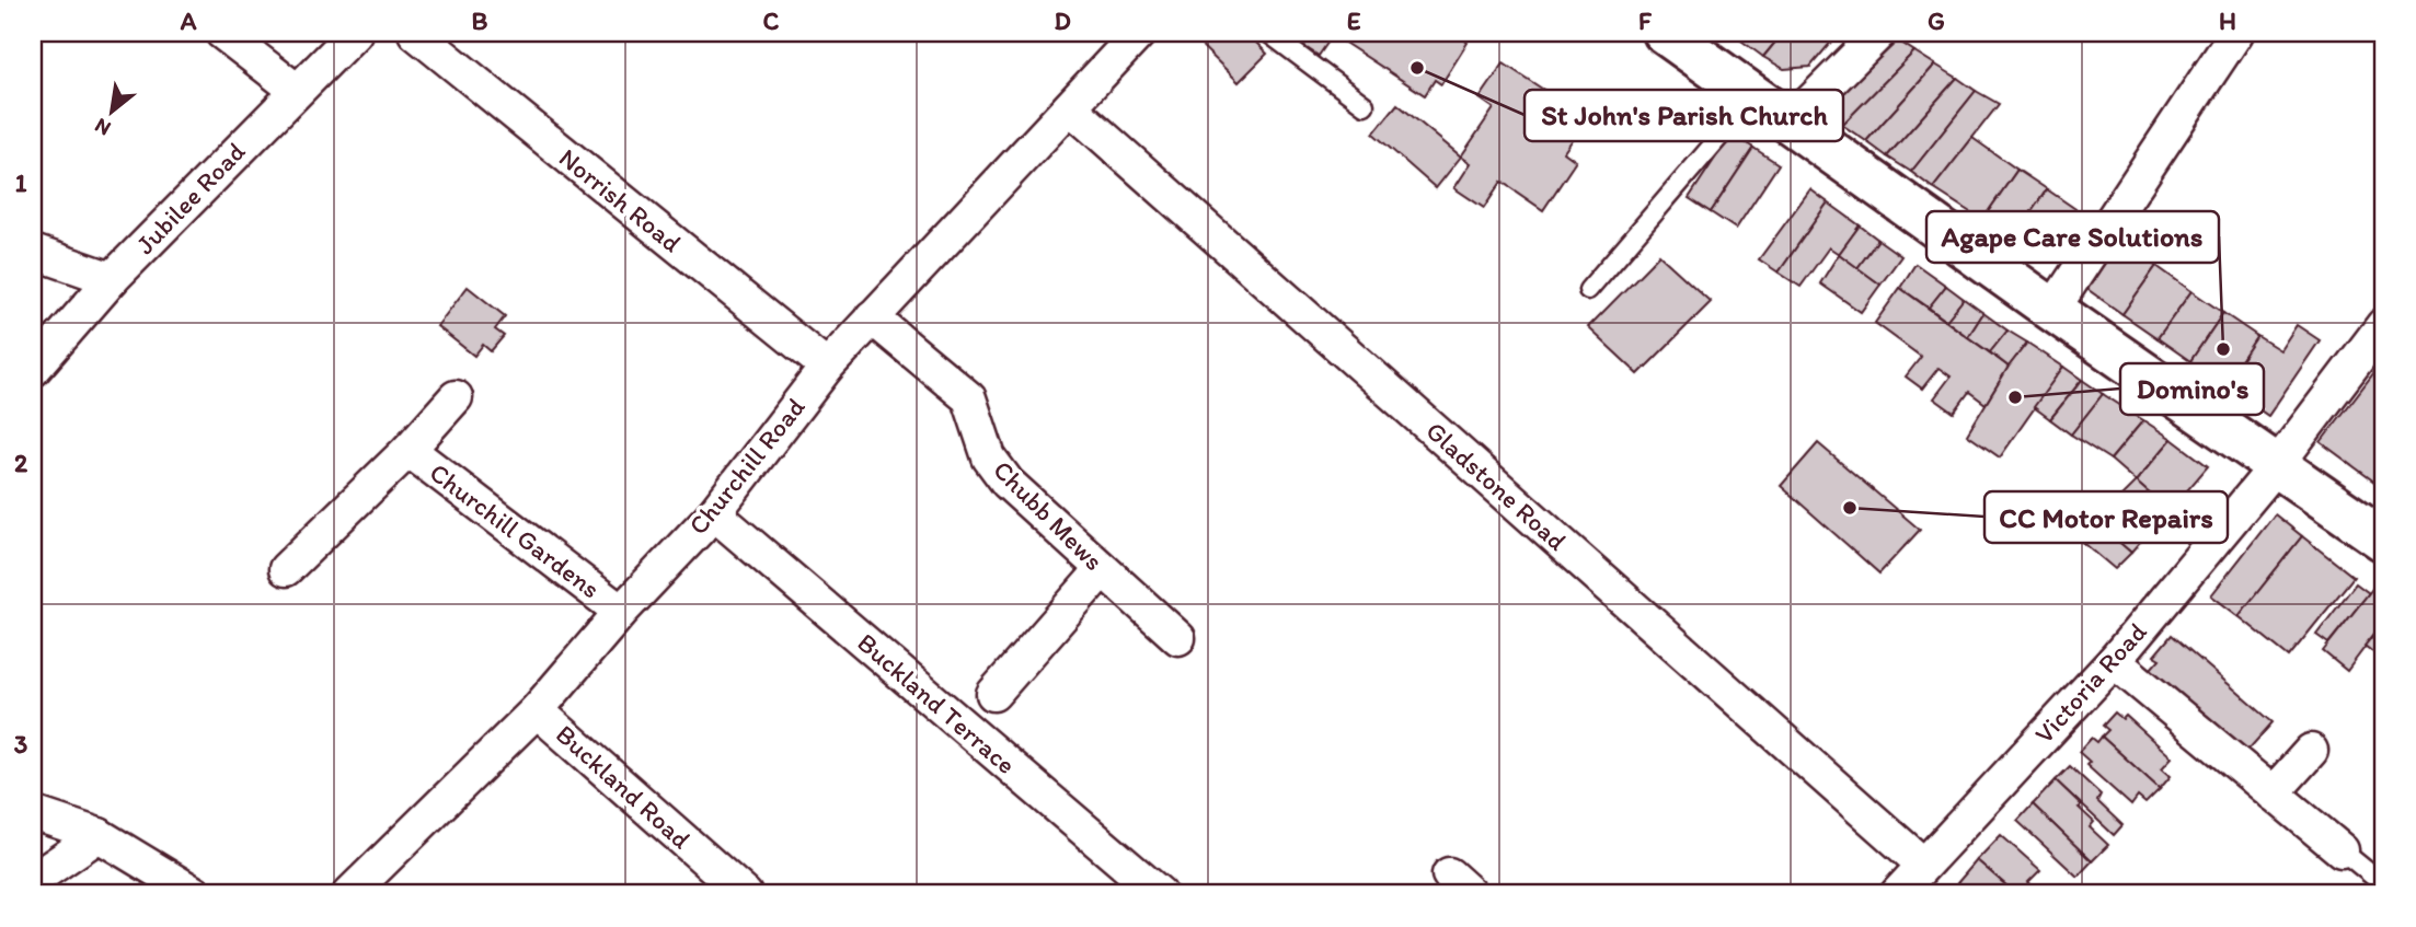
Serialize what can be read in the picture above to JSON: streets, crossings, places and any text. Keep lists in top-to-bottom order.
{
  "streets": {
    "street": [
      "Jubilee Road",
      "Norrish Road",
      "Churchill Road",
      "Gladstone Road",
      "Chubb Mews",
      "Churchill Gardens",
      "Victoria Road",
      "Buckland Terrace",
      "Buckland Road"
    ]
  },
  "crossings": [
    ["Norrish Road", "Churchill Road"],
    ["Churchill Road", "Gladstone Road"],
    ["Churchill Road", "Chubb Mews"],
    ["Churchill Road", "Churchill Gardens"],
    ["Churchill Road", "Buckland Terrace"],
    ["Churchill Road", "Buckland Road"],
    ["Gladstone Road", "Victoria Road"]
  ],
  "places": [
    "St John's Parish Church",
    "Agape Care Solutions",
    "Domino's",
    "CC Motor Repairs"
  ],
  "north": "bottom left",
  "grid": {
    "columns": [
      "A",
      "B",
      "C",
      "D",
      "E",
      "F",
      "G",
      "H"
    ],
    "rows": ["1", "2", "3"]
  }
}
